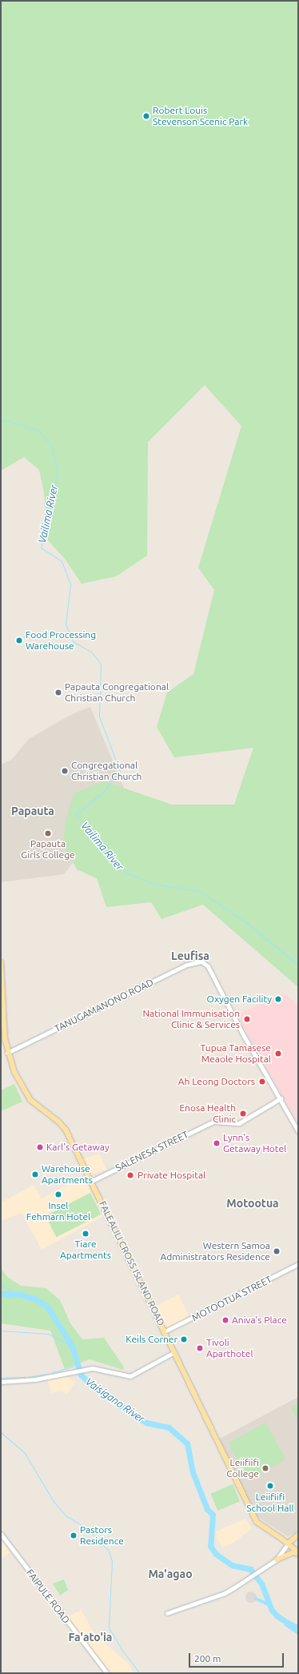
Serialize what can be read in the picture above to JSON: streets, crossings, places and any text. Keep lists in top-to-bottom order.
{
  "streets": {
    "main road": [
      "TANUGAMANONO ROAD",
      "SALENESA STREET",
      "FALEALILI CROSS ISLAND ROAD",
      "MOTOOTUA STREET",
      "FAIPULE ROAD"
    ]
  },
  "crossings": [
    ["TANUGAMANONO ROAD", "SALENESA STREET"],
    ["TANUGAMANONO ROAD", "FALEALILI CROSS ISLAND ROAD"],
    ["SALENESA STREET", "FALEALILI CROSS ISLAND ROAD"],
    ["FALEALILI CROSS ISLAND ROAD", "MOTOOTUA STREET"]
  ],
  "districts": [
    "Papauta",
    "Leufisa",
    "Motootua",
    "Ma'agao",
    "Fa'ato'ia"
  ],
  "water": ["Vailima River", "Vaisigano River"],
  "places": [
    "Robert Louis Stevenson Scenic Park",
    "Food Processing Warehouse",
    "Papauta Congregational Christian Church",
    "Congregational Christian Church",
    "Papauta Girls College",
    "Oxygen Facility",
    "National Immunisation Clinic & Services",
    "Tupua Tamasese Meaole Hospital",
    "Ah Leong Doctors",
    "Enosa Health Clinic",
    "Lynn's Getaway Hotel",
    "Karl's Getaway",
    "Warehouse Apartments",
    "Private Hospital",
    "Insel Fehmarn Hotel",
    "Tiare Apartments",
    "Western Samoa Administrators Residence",
    "Aniva's Place",
    "Keils Corner",
    "Tivoli Aparthotel",
    "Leiifiifi College",
    "Leiifiifi School Hall",
    "Pastors Residence"
  ],
  "scale_bar": "200 m"
}
